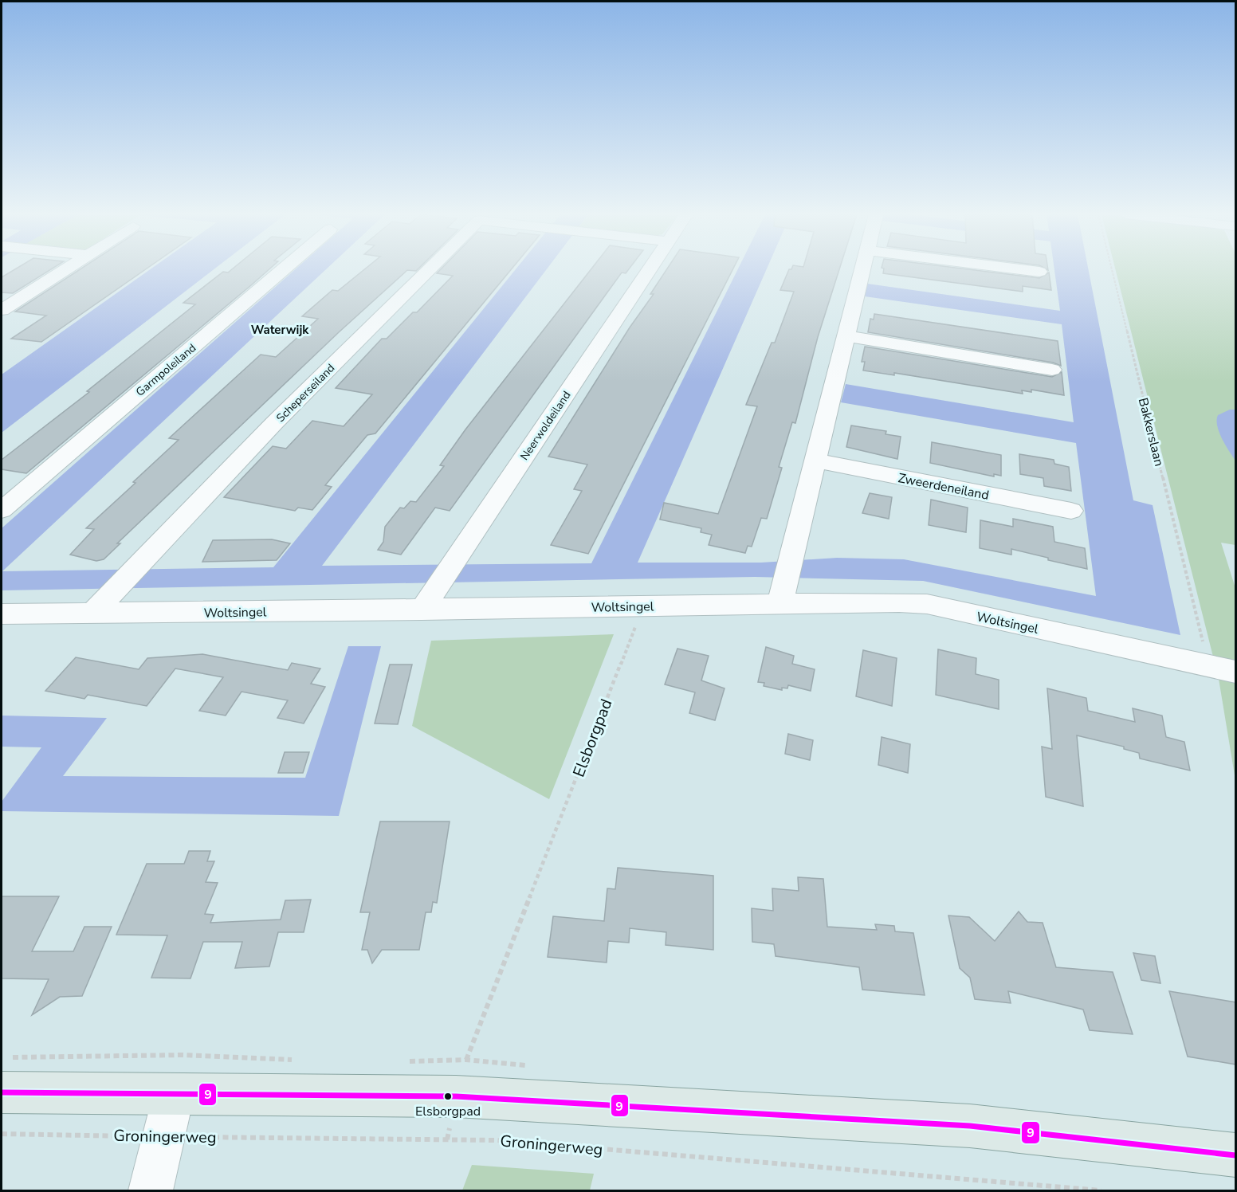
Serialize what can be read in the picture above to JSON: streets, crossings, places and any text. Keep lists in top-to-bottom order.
{
  "streets": {
    "street": [
      "Garmpoleiland",
      "Scheperseiland",
      "Neerwoldeiland",
      "Zweerdeneiland",
      "Woltsingel"
    ],
    "path": ["Bakkerslaan", "Elsborgpad", "Groningerweg"]
  },
  "crossings": [
    ["Scheperseiland", "Woltsingel"],
    ["Neerwoldeiland", "Woltsingel"],
    ["Elsborgpad", "Groningerweg"]
  ],
  "districts": ["Waterwijk"],
  "places": ["Elsborgpad"],
  "lines": ["transit line 9"]
}
